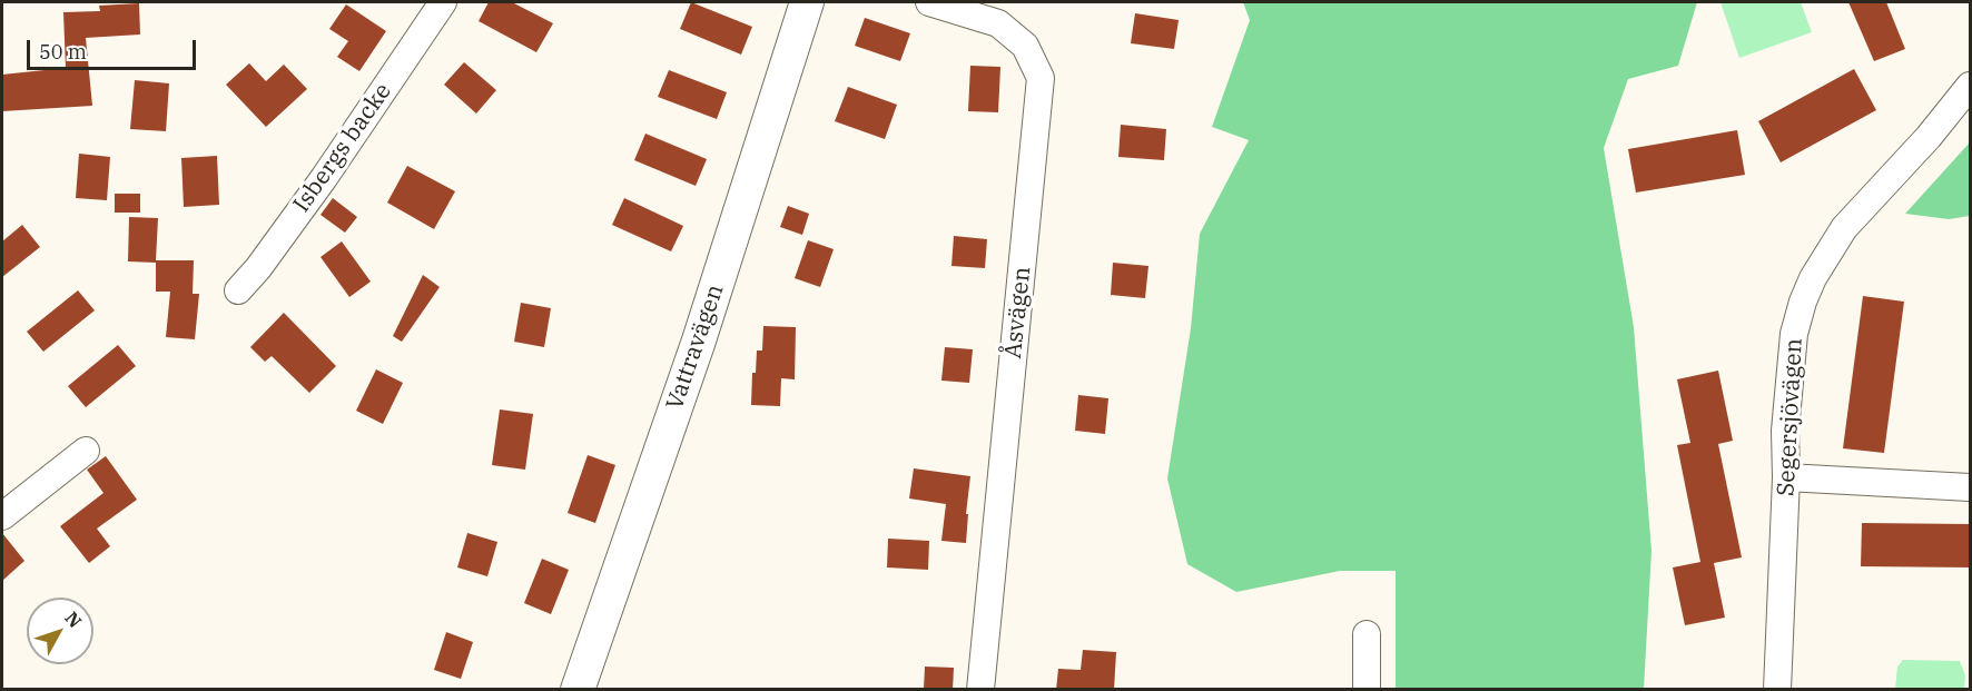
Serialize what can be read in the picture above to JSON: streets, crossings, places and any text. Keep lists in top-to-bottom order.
{
  "streets": {
    "street": [
      "Isbergs backe",
      "Åsvägen",
      "Vattravägen",
      "Segersjövägen"
    ]
  },
  "scale_bar": "50 m",
  "north": "top right"
}
